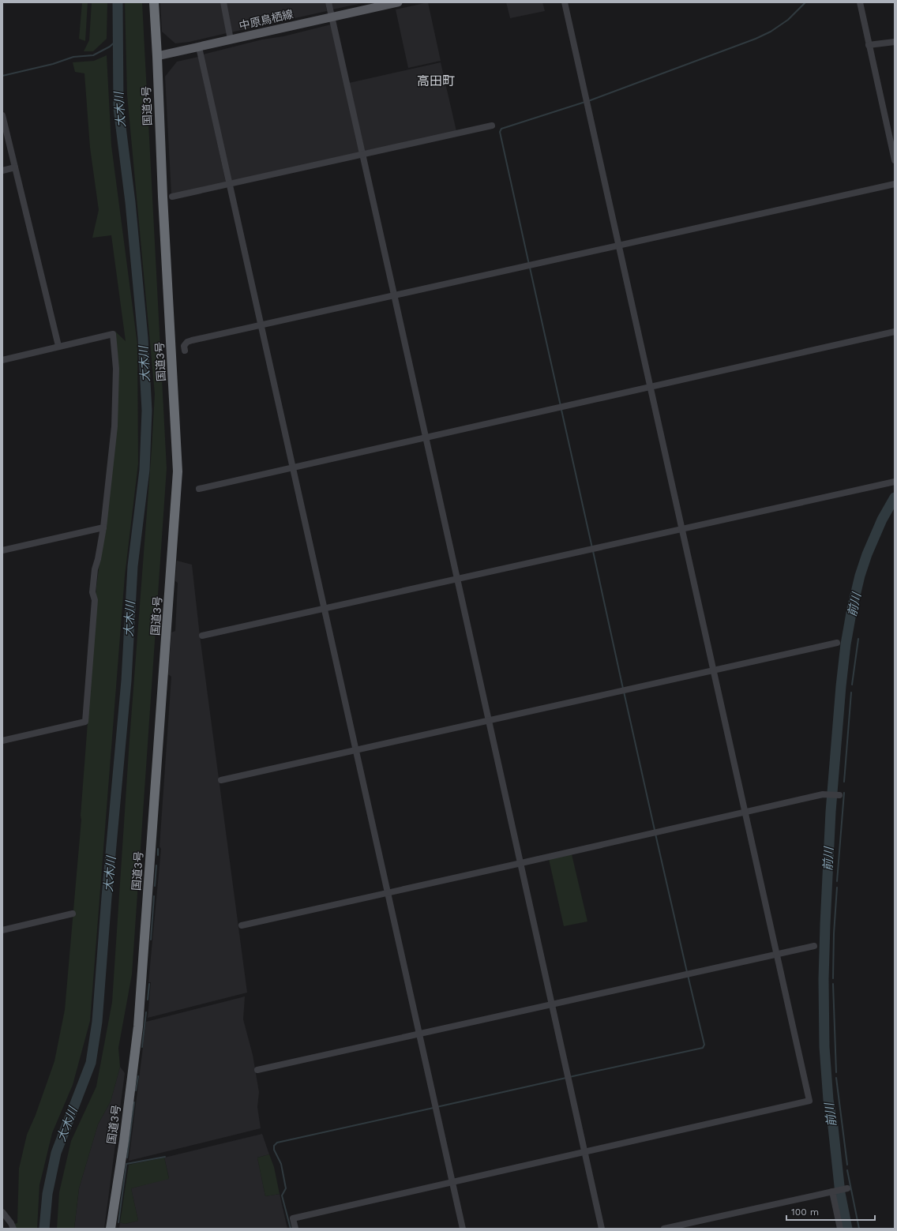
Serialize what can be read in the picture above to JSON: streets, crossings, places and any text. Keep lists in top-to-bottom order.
{
  "streets": {
    "highway": ["国道3号"],
    "main road": ["中原鳥栖線"]
  },
  "crossings": [
    ["中原鳥栖線", "国道3号"]
  ],
  "districts": ["高田町"],
  "water": ["大木川", "前川"],
  "scale_bar": "100 m"
}
